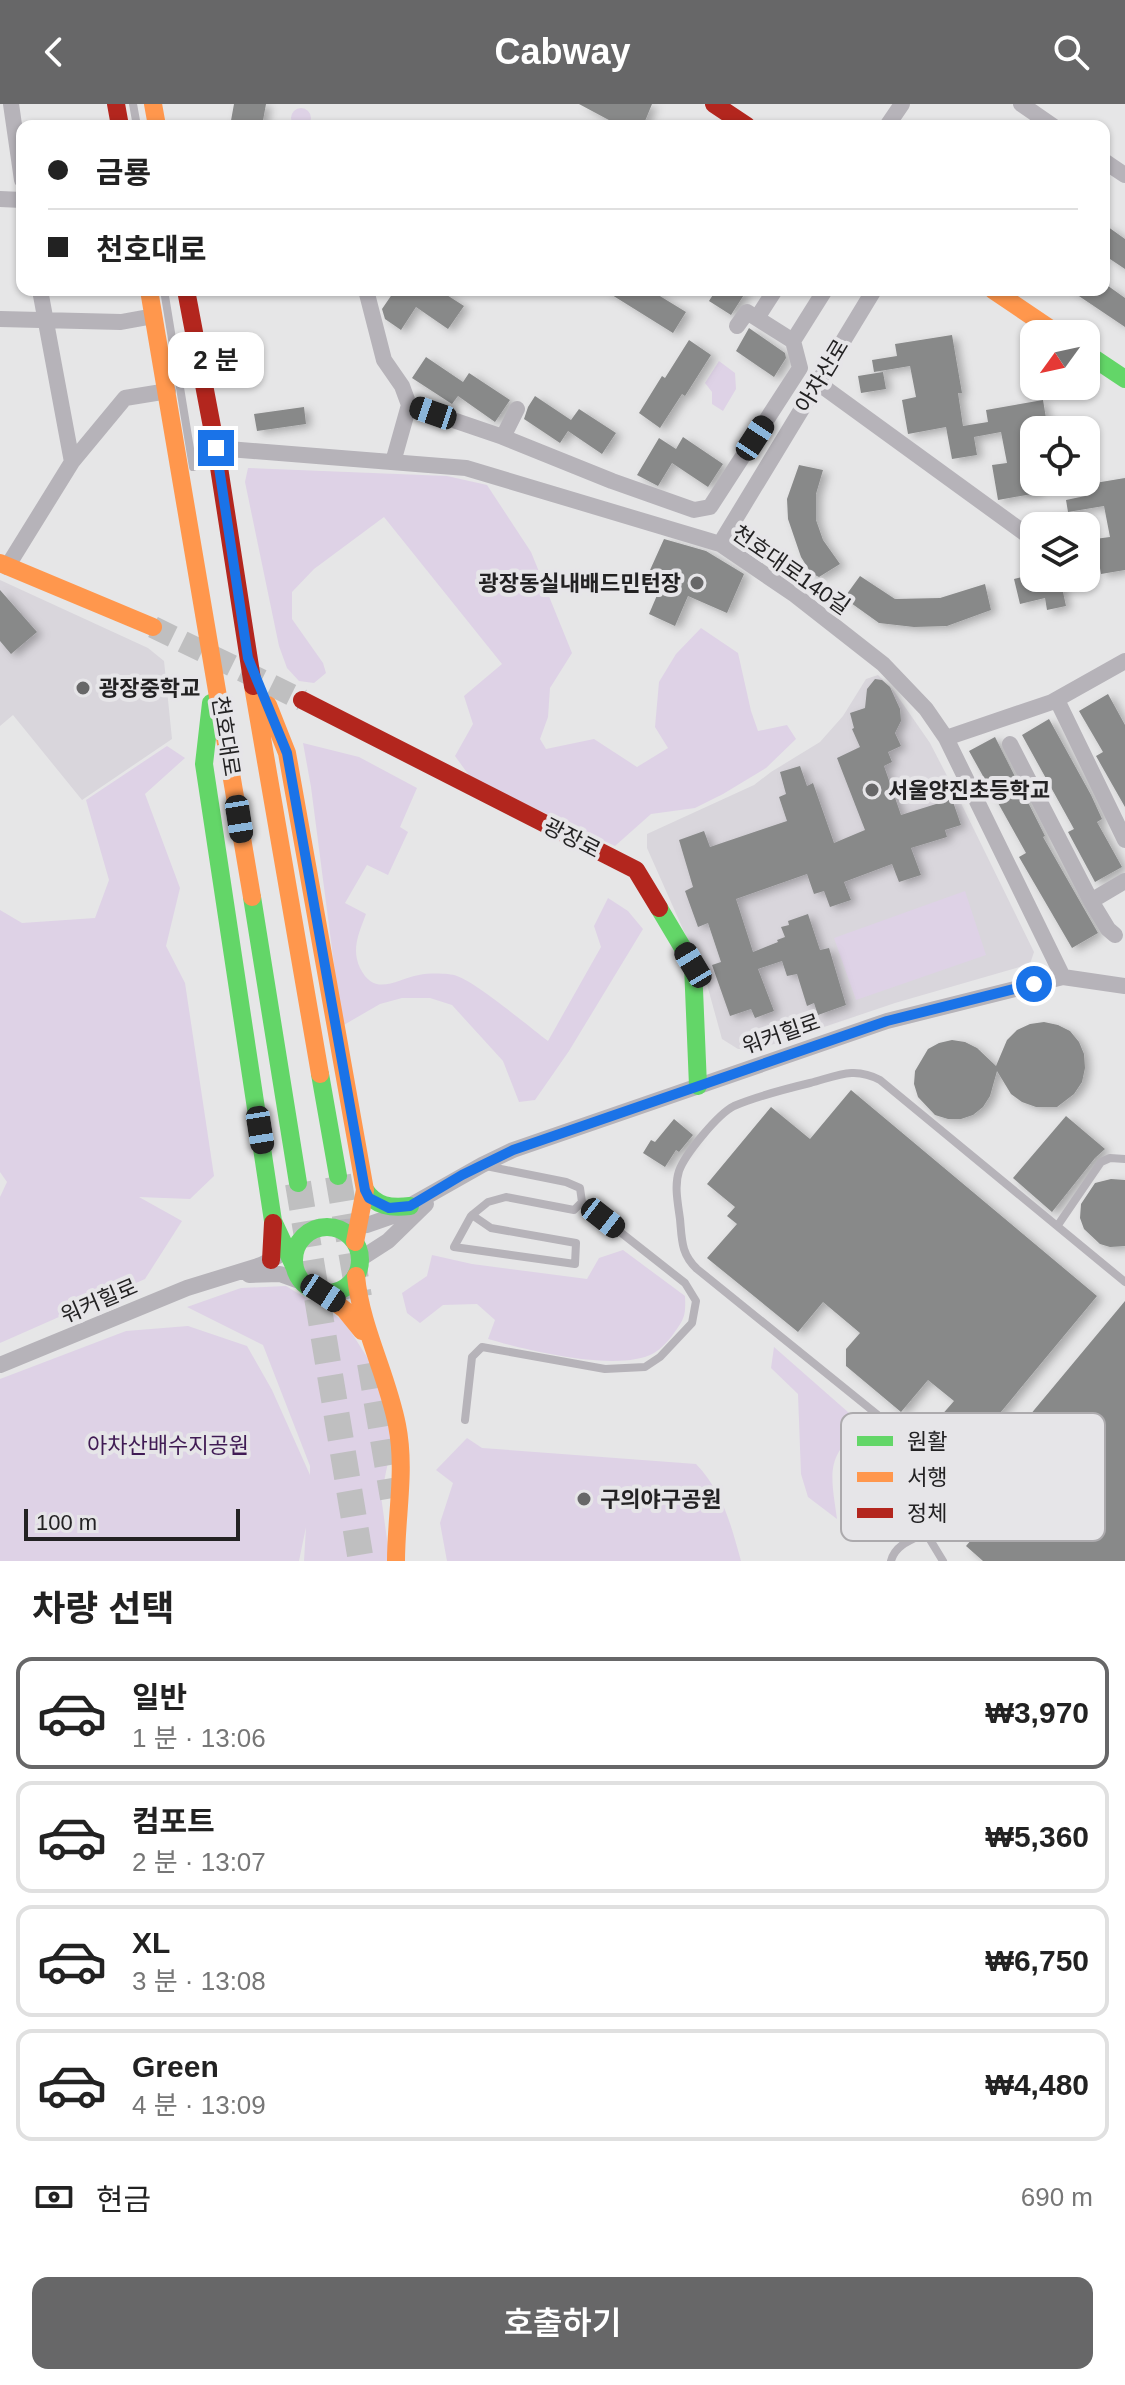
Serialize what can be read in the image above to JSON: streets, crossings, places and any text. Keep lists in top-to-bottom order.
{
  "streets": {
    "main road": ["천호대로", "광장로"],
    "street": ["아차산로", "천호대로140길", "워커힐로"]
  },
  "crossings": [
    ["아차산로", "천호대로140길"],
    ["천호대로140길", "천호대로"],
    ["천호대로140길", "워커힐로"],
    ["광장로", "워커힐로"]
  ],
  "parks": ["아차산배수지공원"],
  "places": [
    "광장동실내배드민턴장",
    "광장중학교",
    "서울양진초등학교",
    "구의야구공원"
  ],
  "legend": ["원활", "서행", "정체"],
  "scale_bar": "100 m",
  "north": "bottom left",
  "page": {
    "header": "Cabway",
    "banner": ["금룡", "천호대로"],
    "bubble": "2 분",
    "scale": "100 m",
    "heading": "차량 선택",
    "list": [
      {
        "name": "일반",
        "note": "1 분 · 13:06",
        "value": "₩3,970"
      },
      {
        "name": "컴포트",
        "note": "2 분 · 13:07",
        "value": "₩5,360"
      },
      {
        "name": "XL",
        "note": "3 분 · 13:08",
        "value": "₩6,750"
      },
      {
        "name": "Green",
        "note": "4 분 · 13:09",
        "value": "₩4,480"
      }
    ],
    "pay": ["현금", "690 m"],
    "buttons": "호출하기"
  }
}
